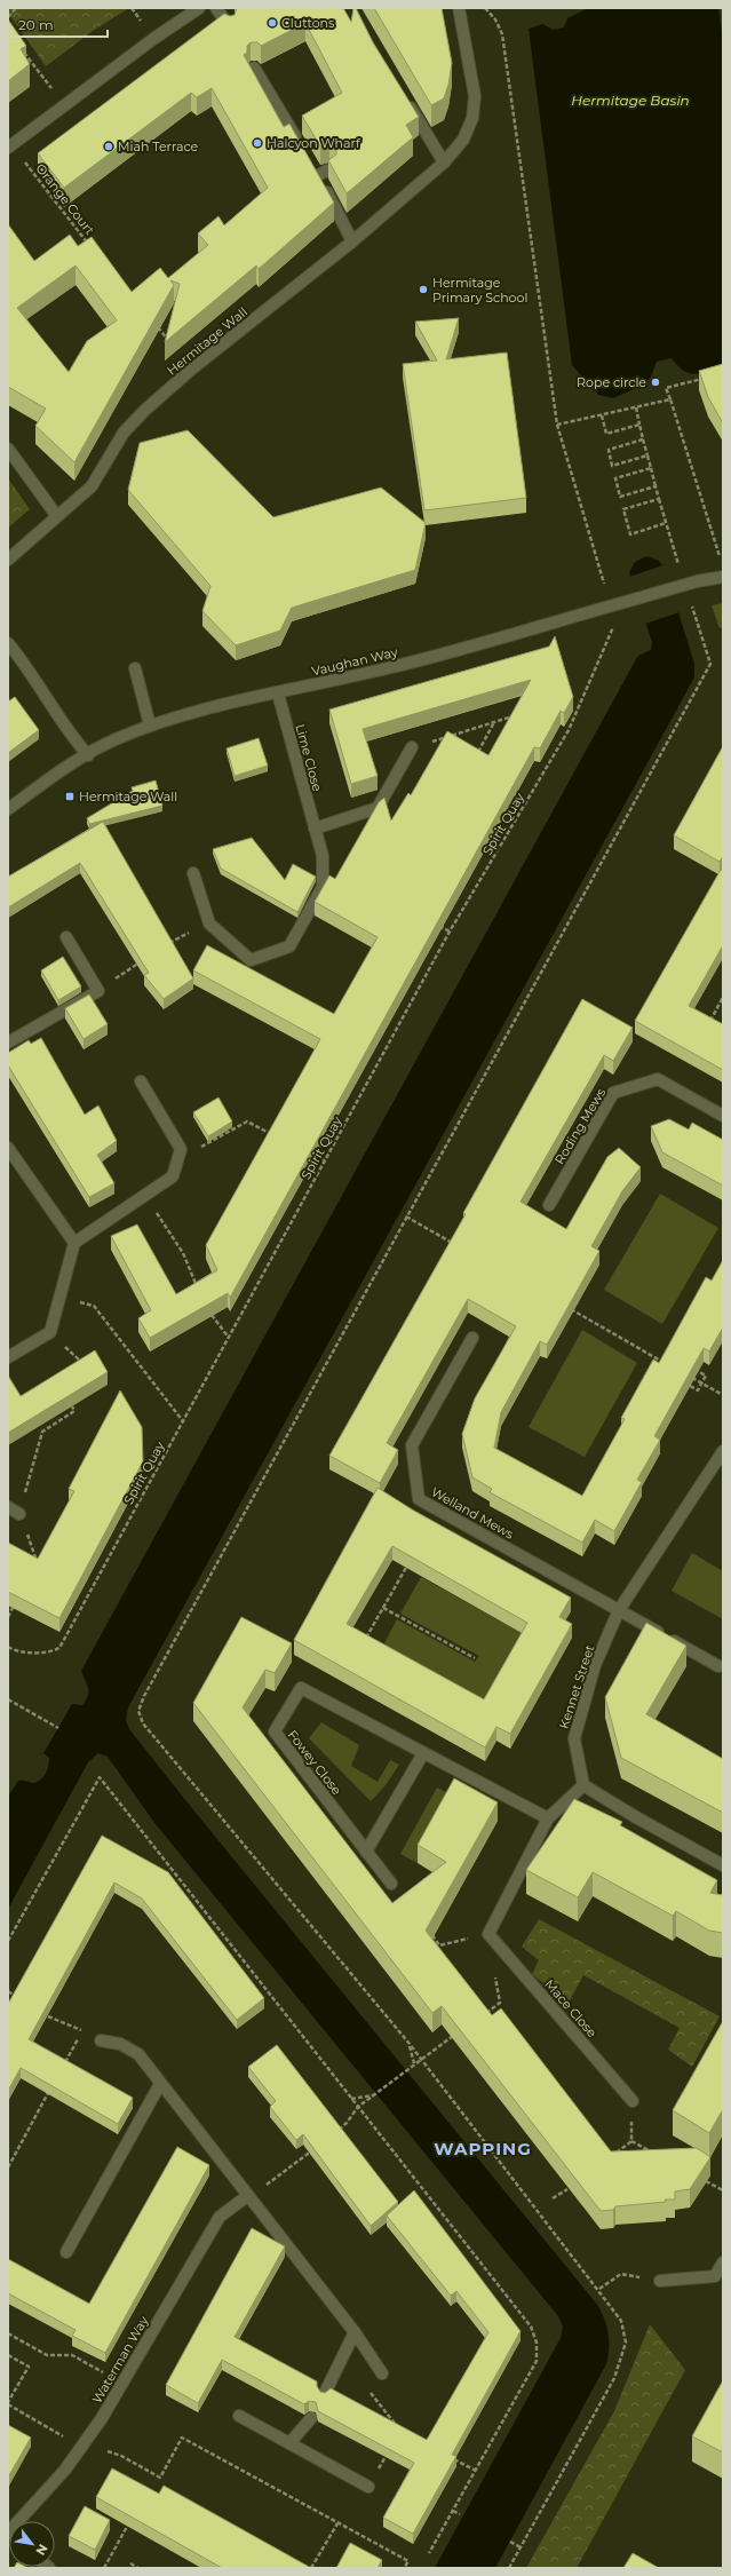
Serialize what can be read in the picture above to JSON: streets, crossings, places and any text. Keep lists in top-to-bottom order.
{
  "streets": {
    "street": [
      "Hermitage Wall",
      "Vaughan Way",
      "Lime Close",
      "Roding Mews",
      "Welland Mews",
      "Kennet Street",
      "Fowey Close",
      "Mace Close",
      "Waterman Way"
    ],
    "path": ["Orange Court", "Spirit Quay"]
  },
  "crossings": [
    ["Vaughan Way", "Lime Close"],
    ["Vaughan Way", "Spirit Quay"],
    ["Welland Mews", "Kennet Street"]
  ],
  "districts": ["WAPPING"],
  "water": ["Hermitage Basin"],
  "places": {
    "other": [
      "Cluttons",
      "Halcyon Wharf",
      "Miah Terrace",
      "Hermitage Primary School",
      "Rope circle"
    ],
    "transit": ["Hermitage Wall"]
  },
  "scale_bar": "20 m",
  "north": "bottom right"
}
